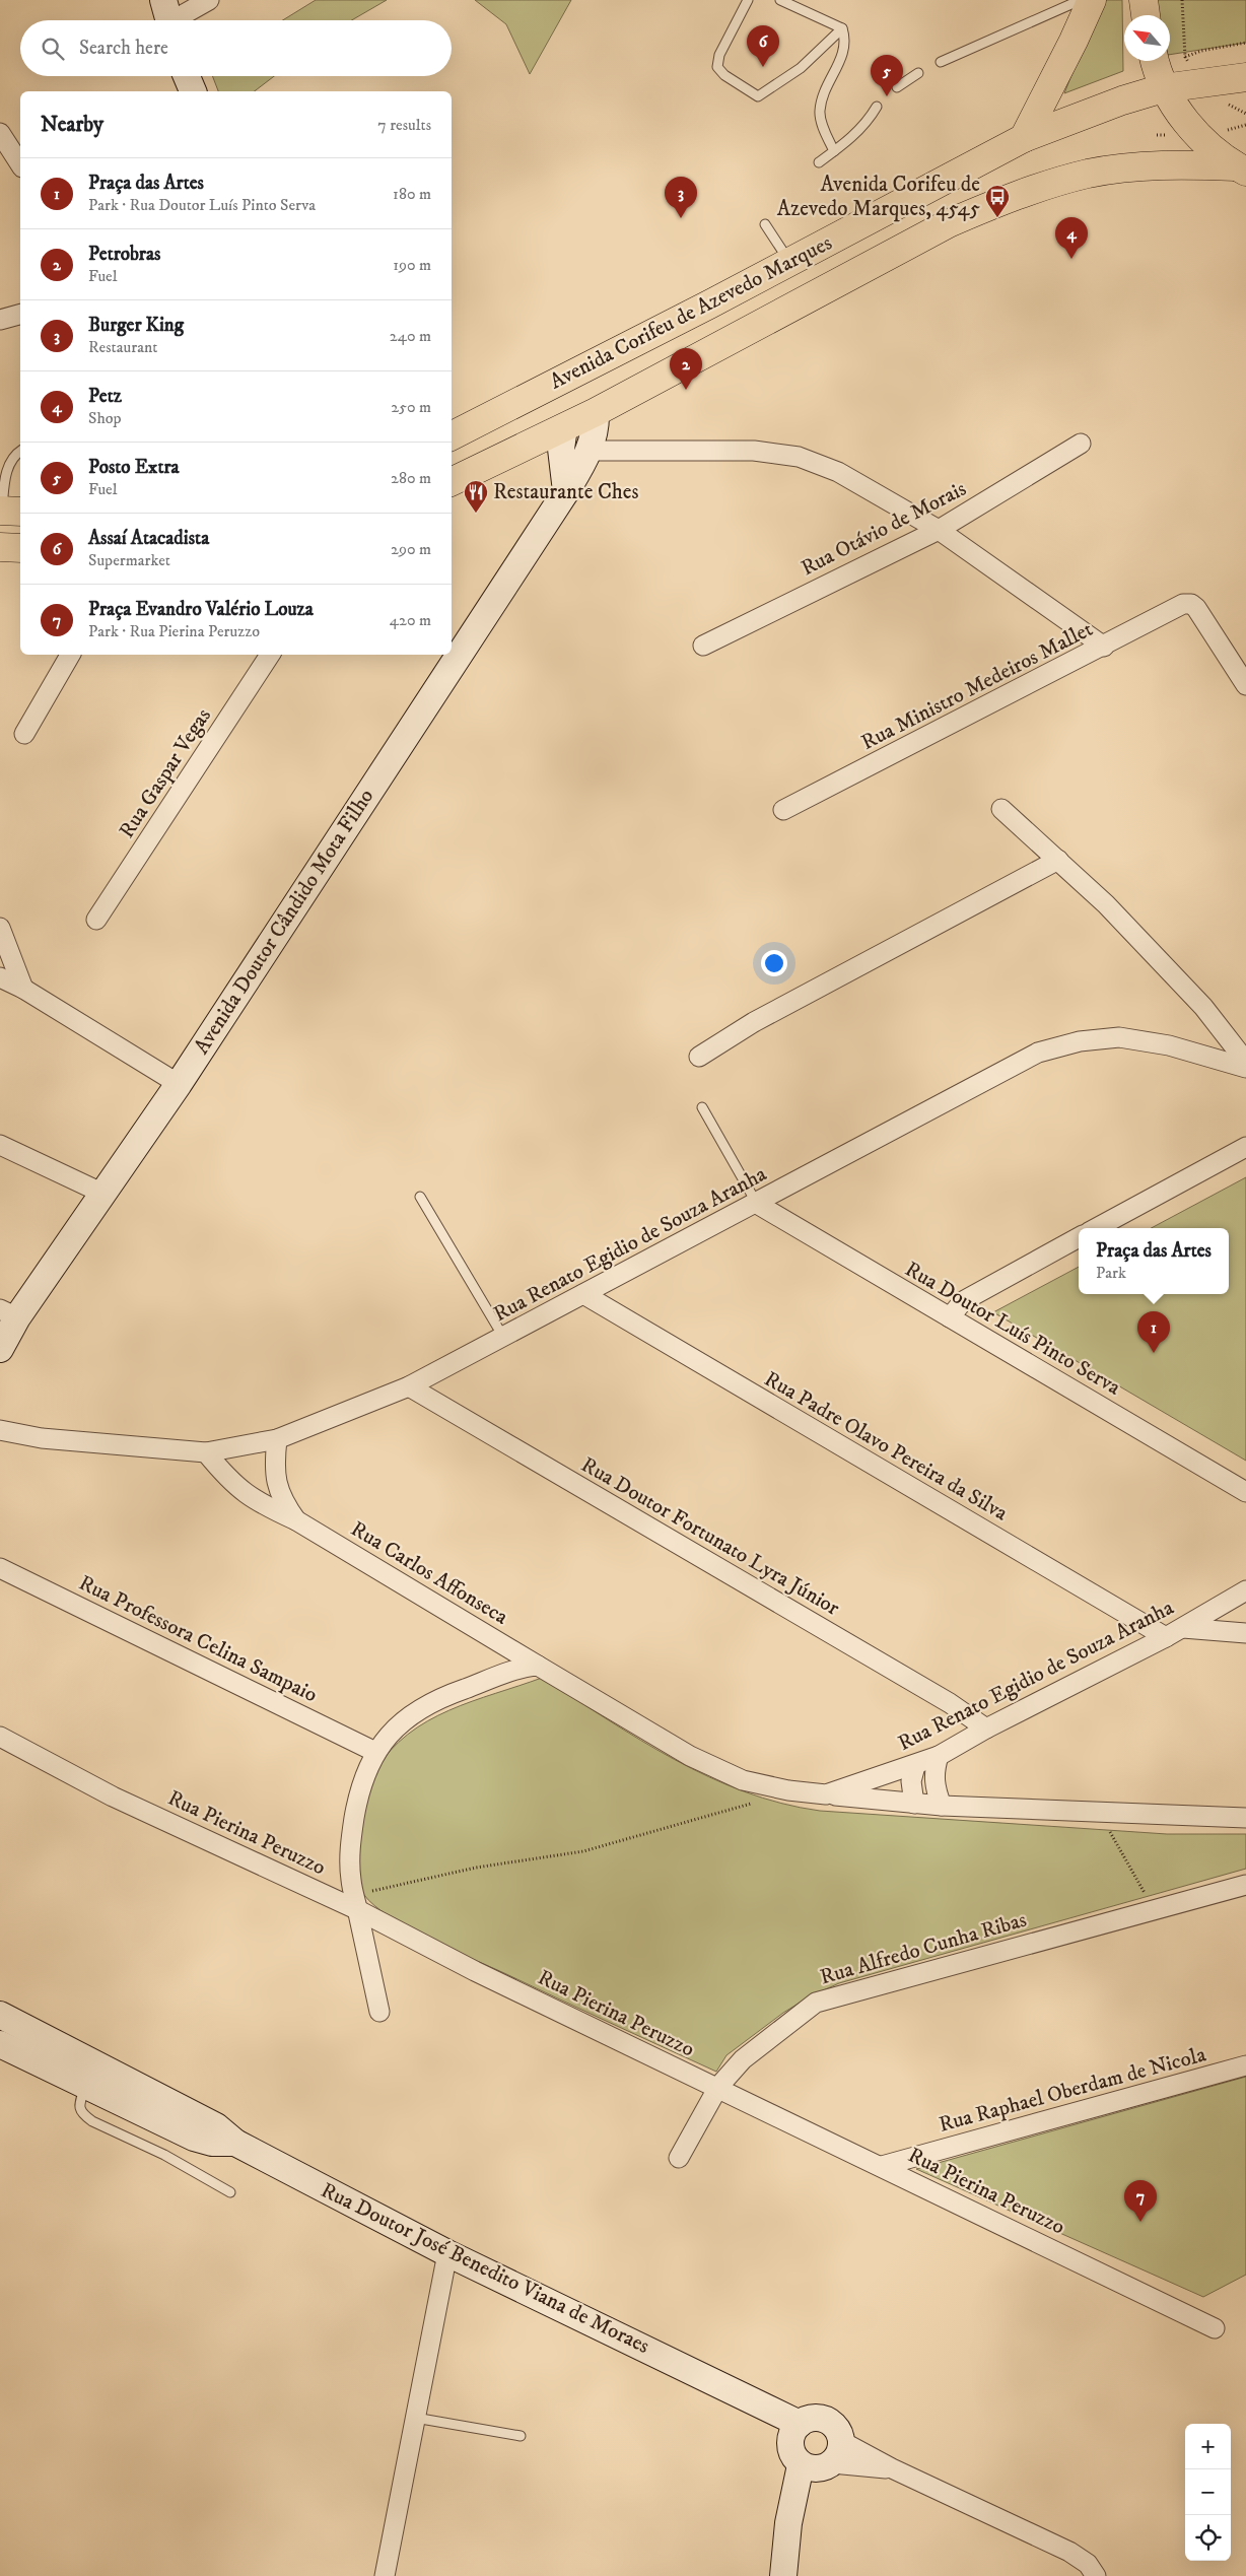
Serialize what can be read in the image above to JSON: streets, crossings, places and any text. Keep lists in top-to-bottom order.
{
  "streets": {
    "main road": ["Avenida Corifeu de Azevedo Marques", "Avenida Doutor Cândido Mota Filho", "Rua Doutor José Benedito Viana de Moraes"],
    "street": [
      "Rua Otávio de Morais",
      "Rua Ministro Medeiros Mallet",
      "Rua Gaspar Vegas",
      "Rua Renato Egidio de Souza Aranha",
      "Rua Doutor Luís Pinto Serva",
      "Rua Padre Olavo Pereira da Silva",
      "Rua Doutor Fortunato Lyra Júnior",
      "Rua Carlos Affonseca",
      "Rua Professora Celina Sampaio",
      "Rua Pierina Peruzzo",
      "Rua Alfredo Cunha Ribas",
      "Rua Raphael Oberdam de Nicola"
    ]
  },
  "crossings": [
    ["Avenida Corifeu de Azevedo Marques", "Avenida Doutor Cândido Mota Filho"],
    ["Rua Renato Egidio de Souza Aranha", "Rua Doutor Luís Pinto Serva"],
    ["Rua Renato Egidio de Souza Aranha", "Rua Padre Olavo Pereira da Silva"],
    ["Rua Renato Egidio de Souza Aranha", "Rua Doutor Fortunato Lyra Júnior"],
    ["Rua Renato Egidio de Souza Aranha", "Rua Carlos Affonseca"],
    ["Rua Pierina Peruzzo", "Rua Alfredo Cunha Ribas"],
    ["Rua Pierina Peruzzo", "Rua Raphael Oberdam de Nicola"]
  ],
  "places": {
    "bus stop": ["Avenida Corifeu de Azevedo Marques, 4545"],
    "restaurant": ["Restaurante Ches"]
  },
  "north": "top left",
  "page": {
    "search": "Search here",
    "pins": [
      "6",
      "5",
      "3",
      "4",
      "2",
      "1",
      "7"
    ],
    "heading": ["Nearby", "7 results"],
    "list": [
      {
        "mark": "1",
        "name": "Praça das Artes",
        "note": "Park · Rua Doutor Luís Pinto Serva",
        "value": "180 m"
      },
      {
        "mark": "2",
        "name": "Petrobras",
        "note": "Fuel",
        "value": "190 m"
      },
      {
        "mark": "3",
        "name": "Burger King",
        "note": "Restaurant",
        "value": "240 m"
      },
      {
        "mark": "4",
        "name": "Petz",
        "note": "Shop",
        "value": "250 m"
      },
      {
        "mark": "5",
        "name": "Posto Extra",
        "note": "Fuel",
        "value": "280 m"
      },
      {
        "mark": "6",
        "name": "Assaí Atacadista",
        "note": "Supermarket",
        "value": "290 m"
      },
      {
        "mark": "7",
        "name": "Praça Evandro Valério Louza",
        "note": "Park · Rua Pierina Peruzzo",
        "value": "420 m"
      }
    ],
    "popup": ["Praça das Artes", "Park"],
    "map_buttons": ["+", "−"]
  }
}
